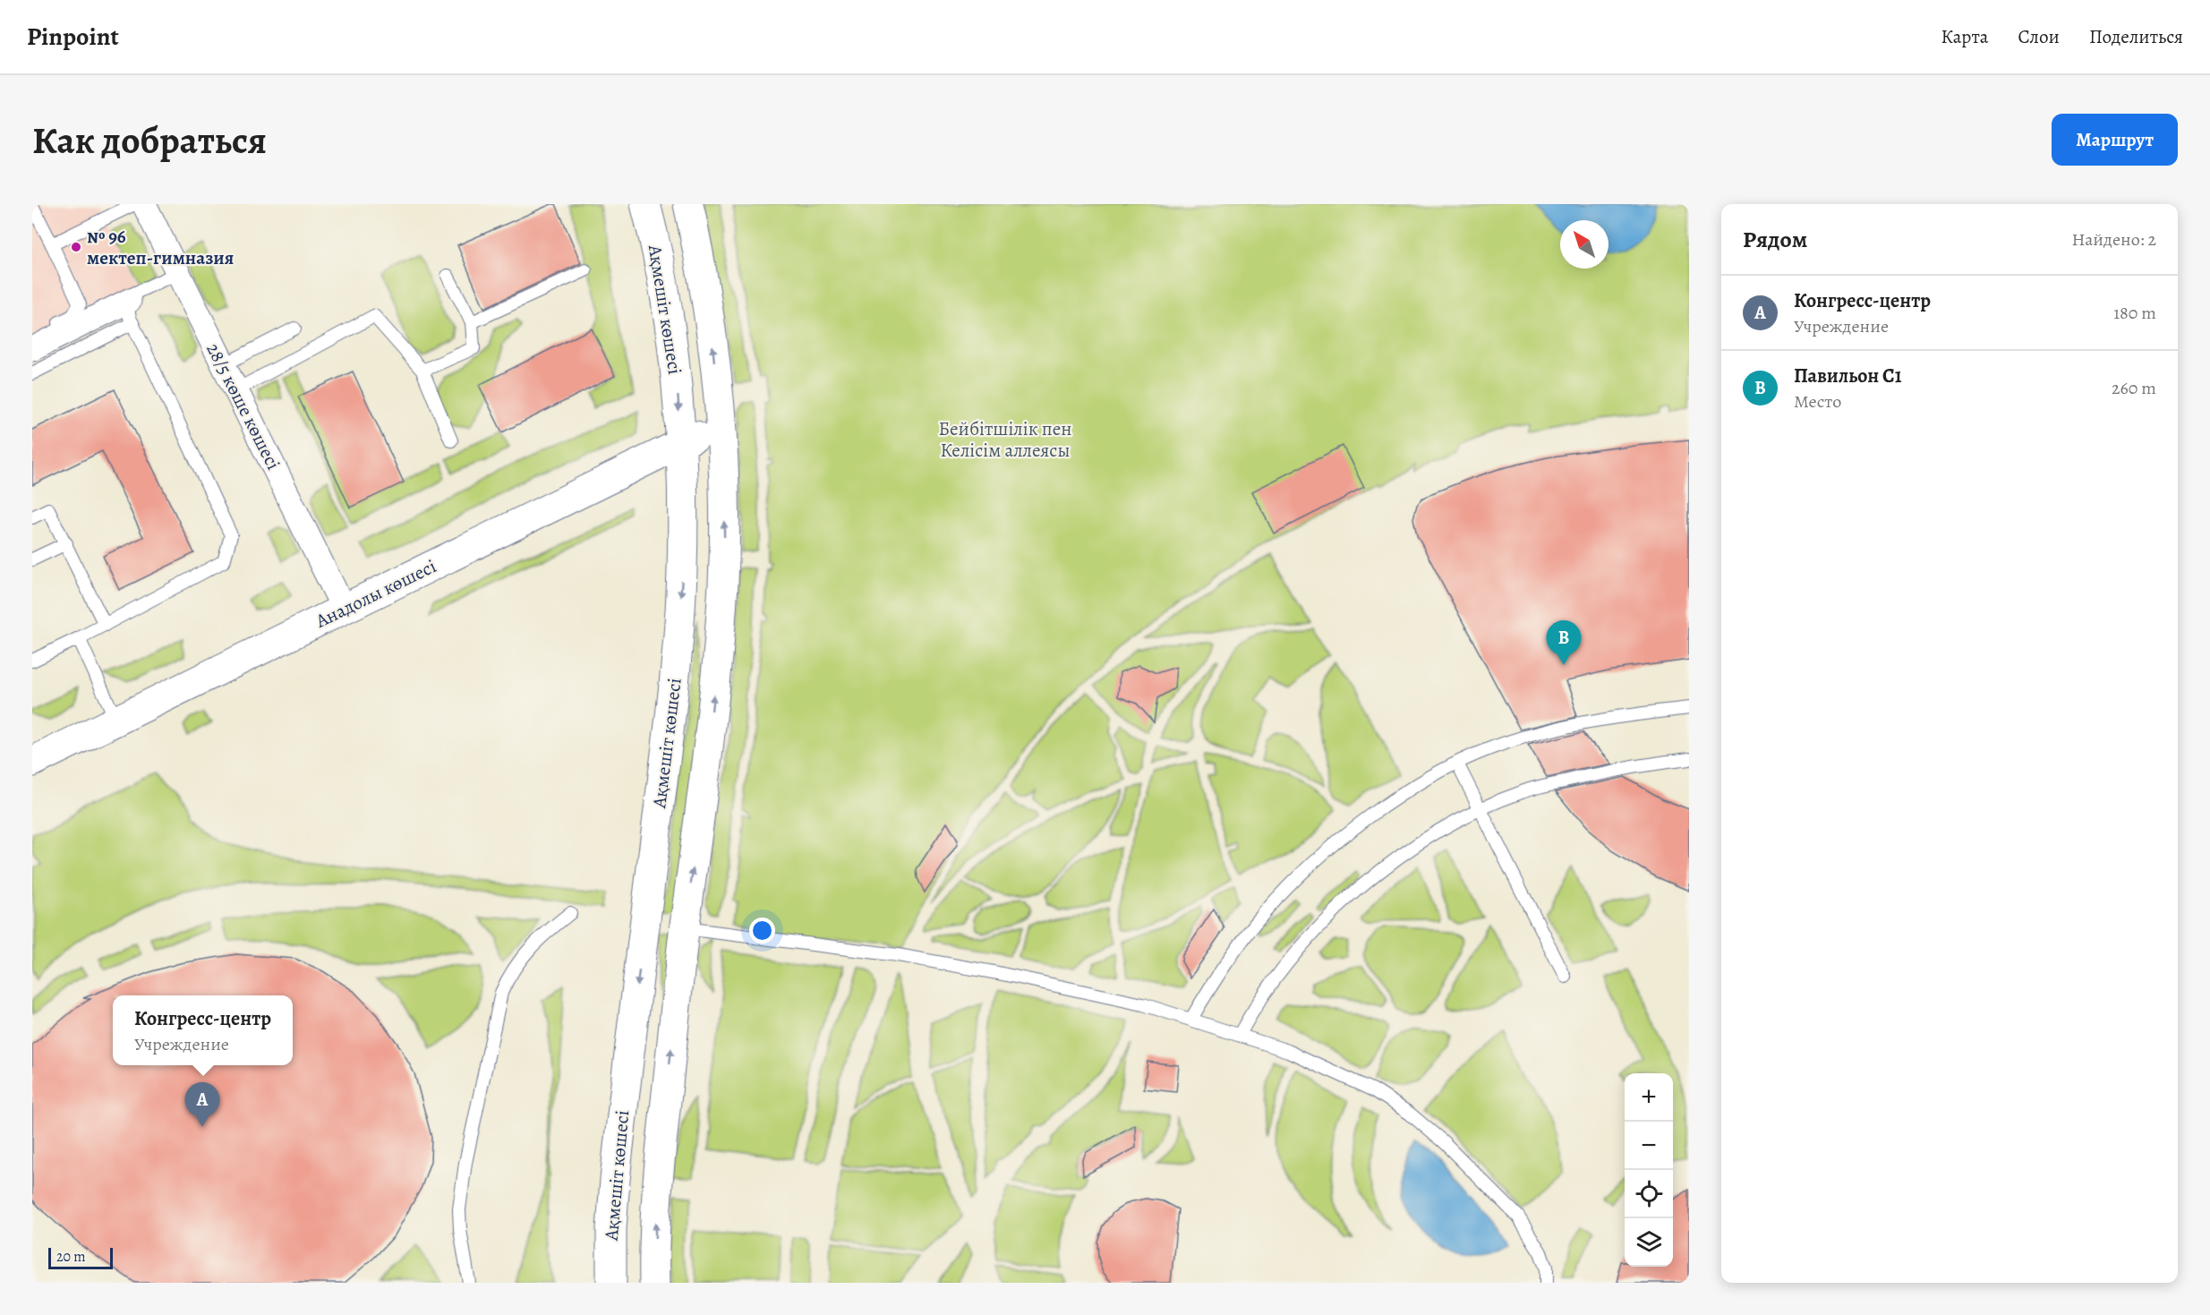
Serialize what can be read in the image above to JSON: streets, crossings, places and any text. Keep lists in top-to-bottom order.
{
  "streets": {
    "street": ["Ақмешіт көшесі", "28/5 көше көшесі", "Анадолы көшесі"]
  },
  "crossings": [
    ["Ақмешіт көшесі", "Анадолы көшесі"],
    ["28/5 көше көшесі", "Анадолы көшесі"]
  ],
  "parks": ["Бейбітшілік пен Келісім аллеясы"],
  "places": ["№ 96 мектеп-гимназия"],
  "scale_bar": "20 m",
  "north": "top left",
  "page": {
    "header": "Pinpoint",
    "nav": ["Карта", "Слои", "Поделиться"],
    "buttons": "Маршрут",
    "title": "Как добраться",
    "heading": ["Рядом", "Найдено: 2"],
    "list": [
      {
        "mark": "A",
        "name": "Конгресс-центр",
        "note": "Учреждение",
        "value": "180 m"
      },
      {
        "mark": "B",
        "name": "Павильон С1",
        "note": "Место",
        "value": "260 m"
      }
    ],
    "pins": ["B", "A"],
    "popup": ["Конгресс-центр", "Учреждение"],
    "map_buttons": ["+", "−"],
    "scale": "20 m"
  }
}
